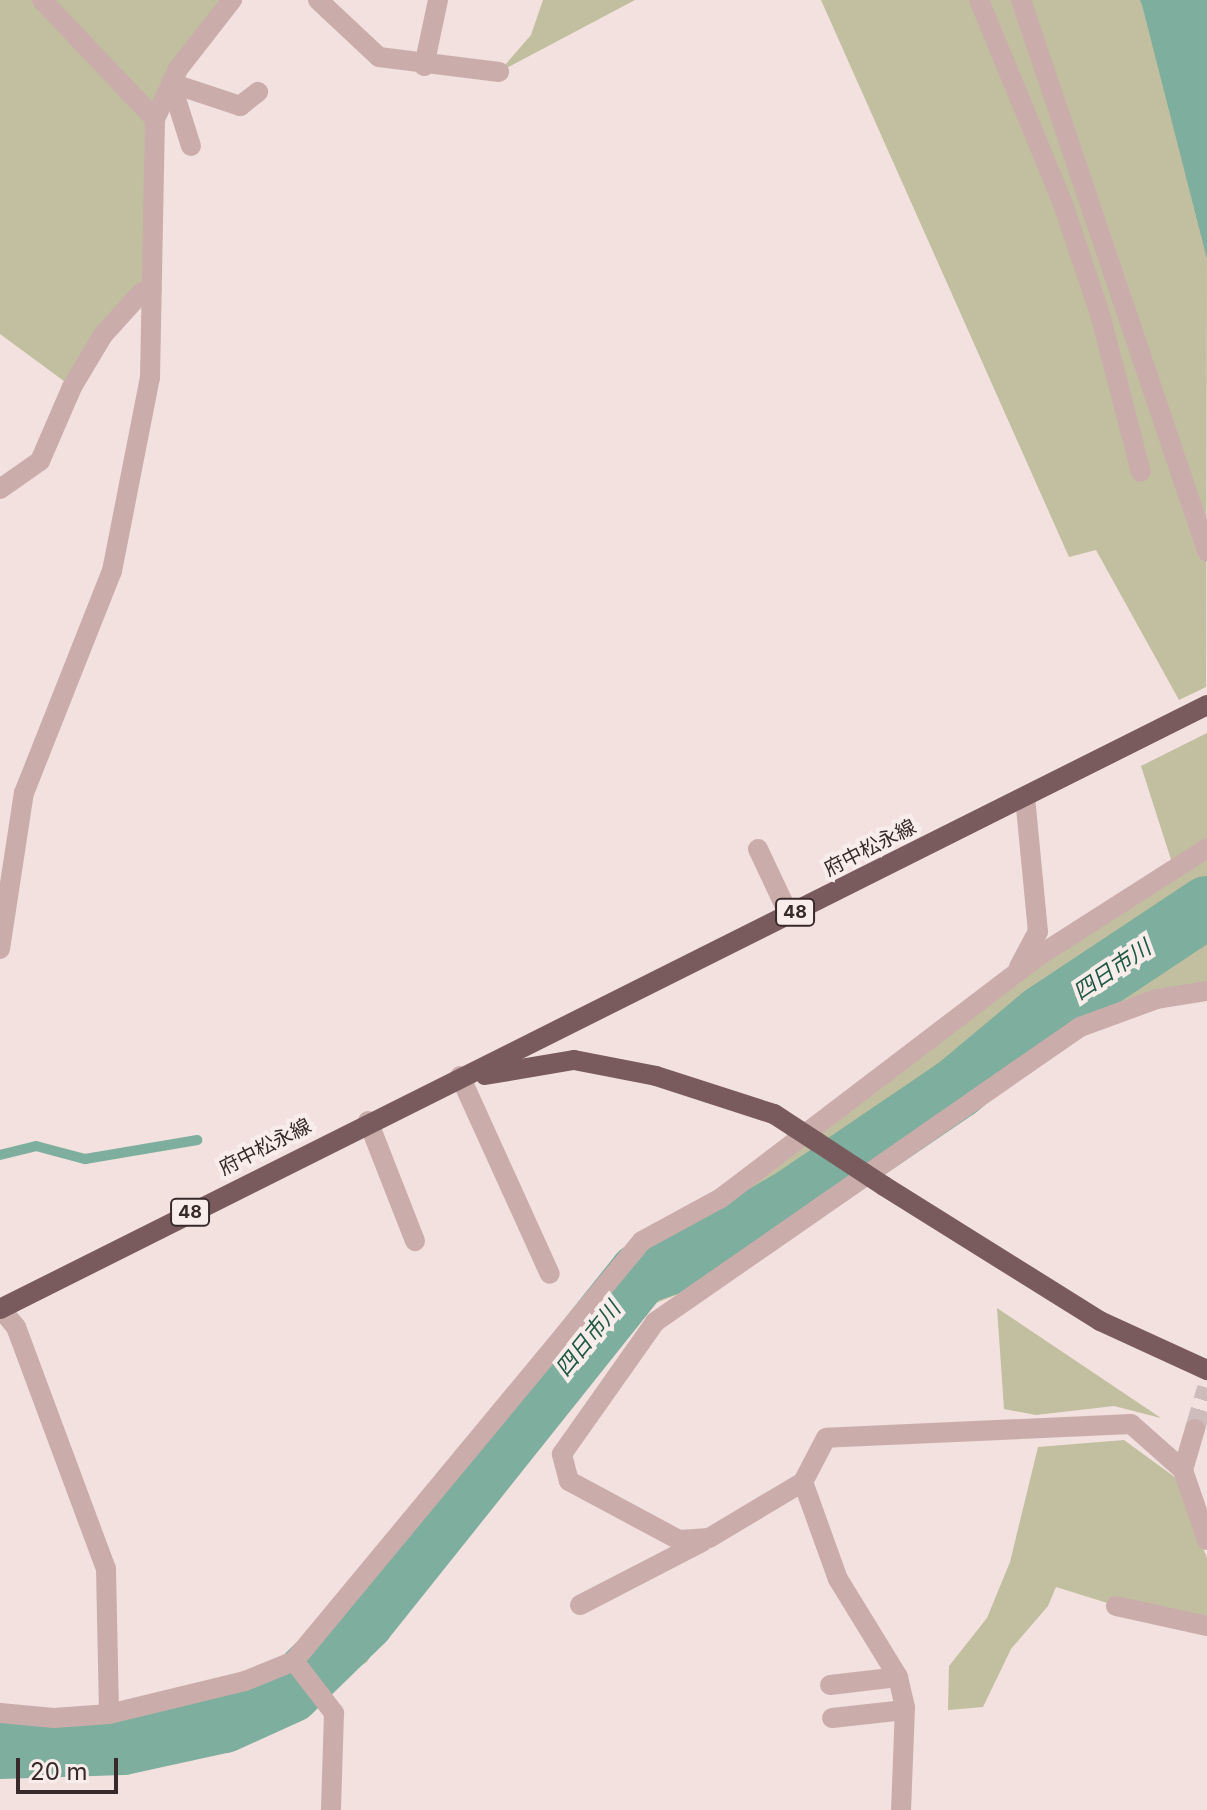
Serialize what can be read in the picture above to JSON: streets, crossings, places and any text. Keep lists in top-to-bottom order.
{
  "streets": {
    "main road": ["府中松永線", "48"]
  },
  "water": ["四日市川"],
  "scale_bar": "20 m"
}
